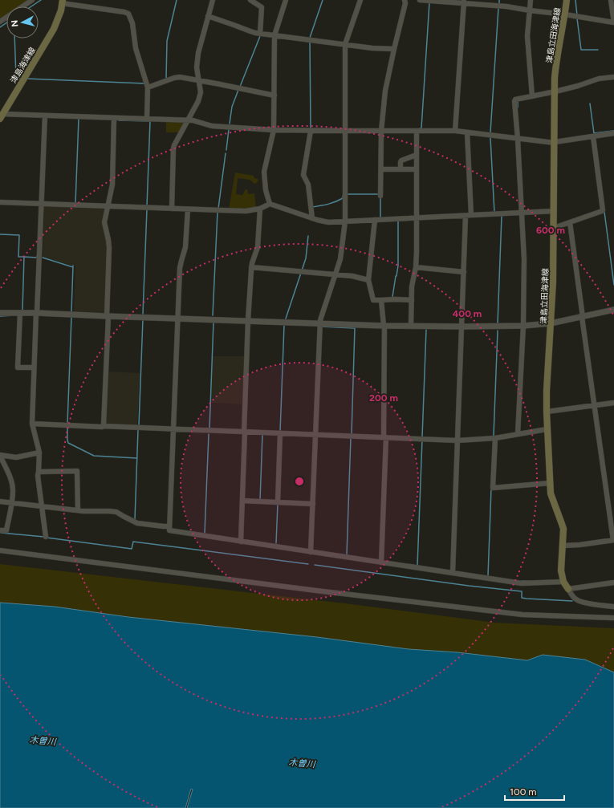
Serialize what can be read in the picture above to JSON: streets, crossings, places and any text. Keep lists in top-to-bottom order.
{
  "streets": {
    "main road": ["津島立田海津線", "津島海津線"]
  },
  "water": ["木曽川"],
  "scale_bar": "100 m",
  "north": "left",
  "rings": ["600 m", "400 m", "200 m"]
}
